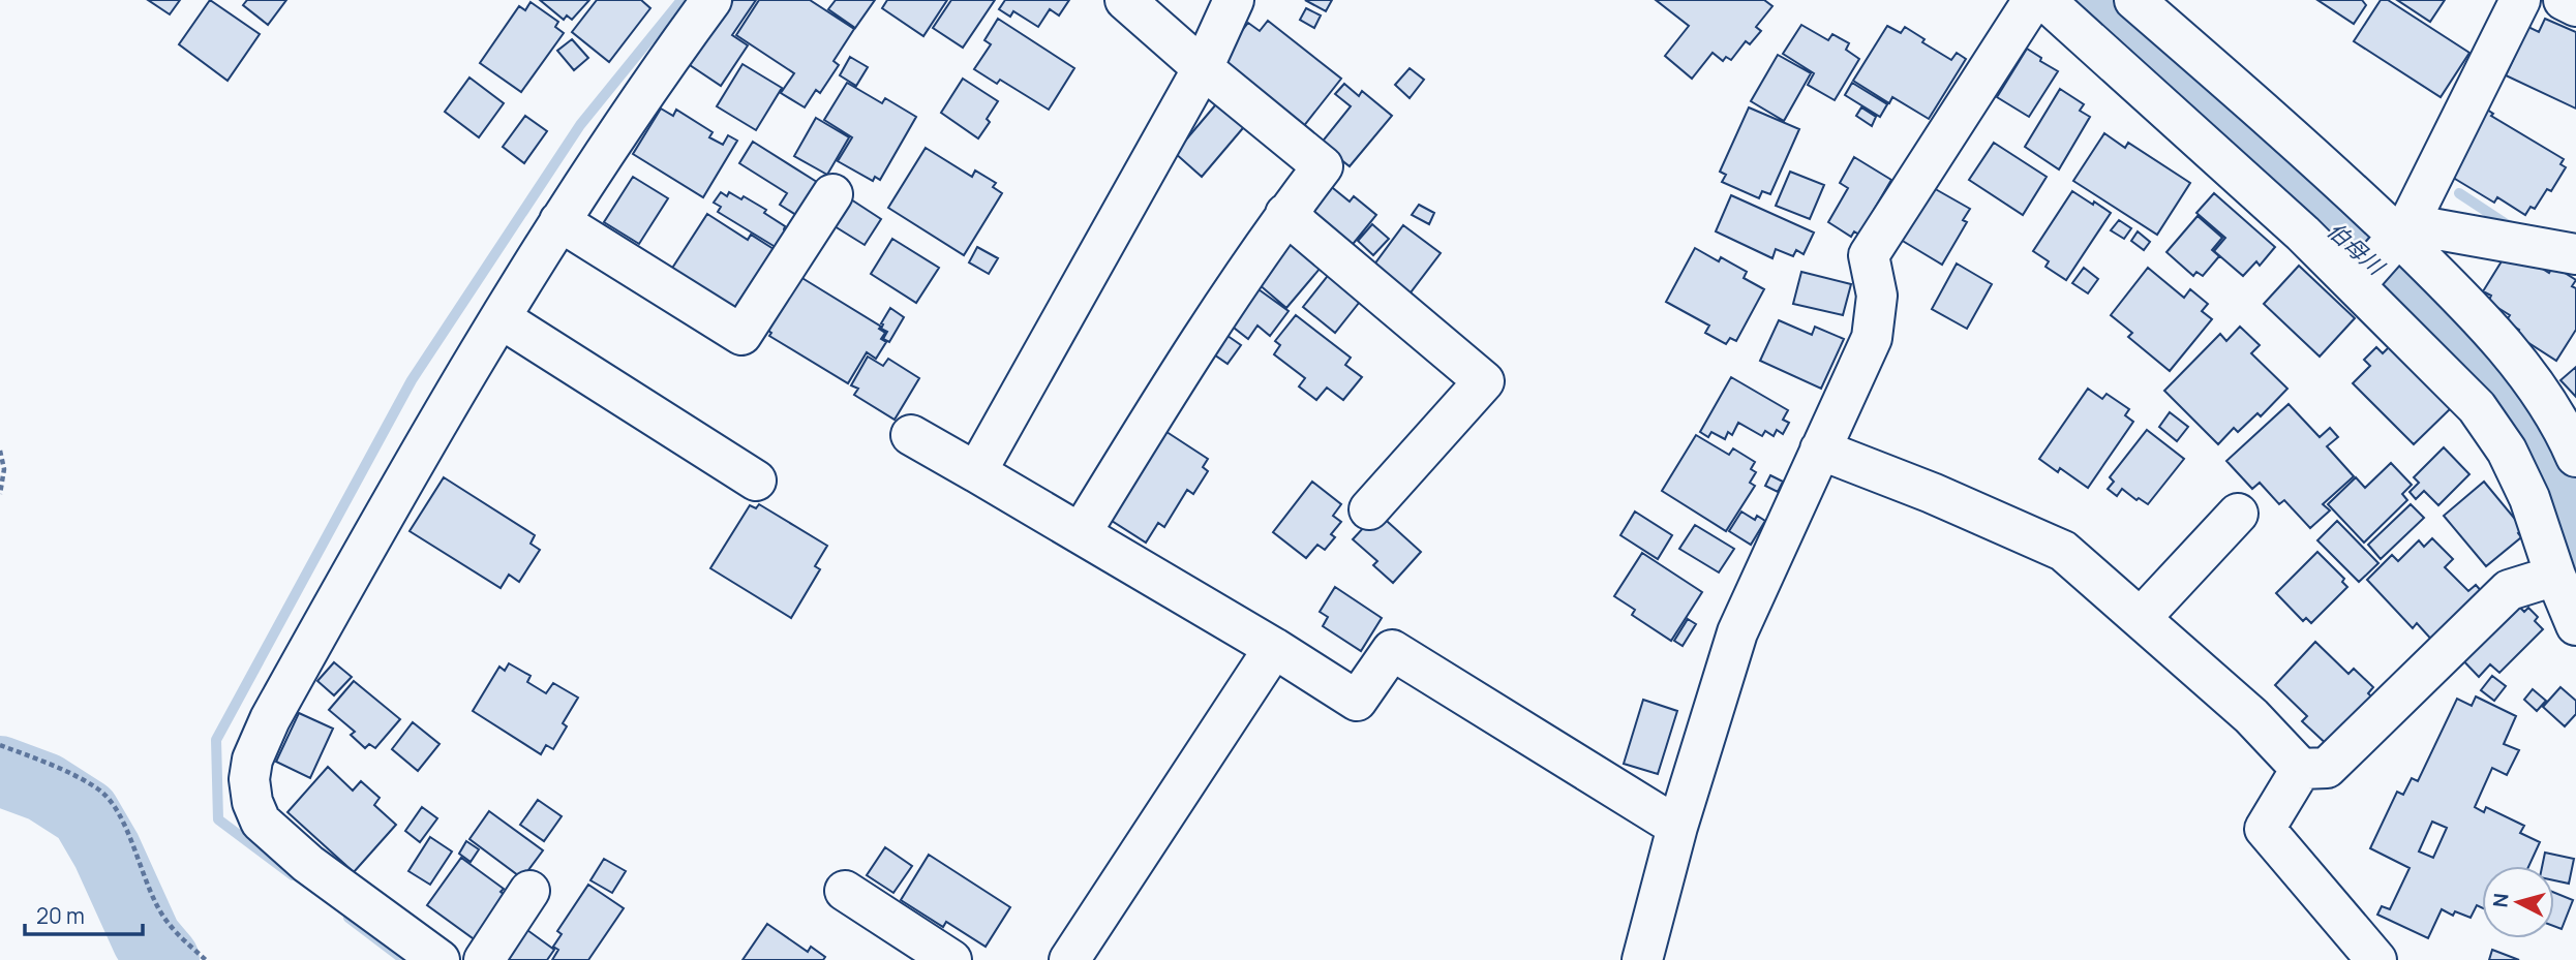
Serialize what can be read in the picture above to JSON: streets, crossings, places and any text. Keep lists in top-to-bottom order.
{
  "water": ["伯母川"],
  "scale_bar": "20 m",
  "north": "left"
}
